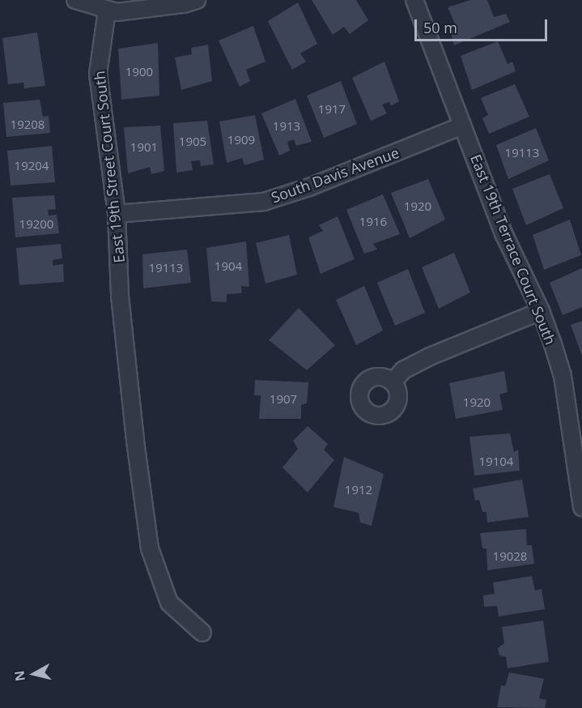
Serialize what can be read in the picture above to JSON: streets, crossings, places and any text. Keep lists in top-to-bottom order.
{
  "streets": {
    "street": ["East 19th Street Court South", "South Davis Avenue", "East 19th Terrace Court South"]
  },
  "crossings": [
    ["East 19th Street Court South", "South Davis Avenue"],
    ["South Davis Avenue", "East 19th Terrace Court South"]
  ],
  "house_numbers": [
    "1900",
    "1917",
    "19208",
    "1913",
    "1909",
    "1905",
    "1901",
    "19113",
    "19204",
    "1920",
    "1916",
    "19200",
    "1904",
    "19113",
    "1907",
    "1920",
    "19104",
    "1912",
    "19028"
  ],
  "scale_bar": "50 m",
  "north": "left"
}
